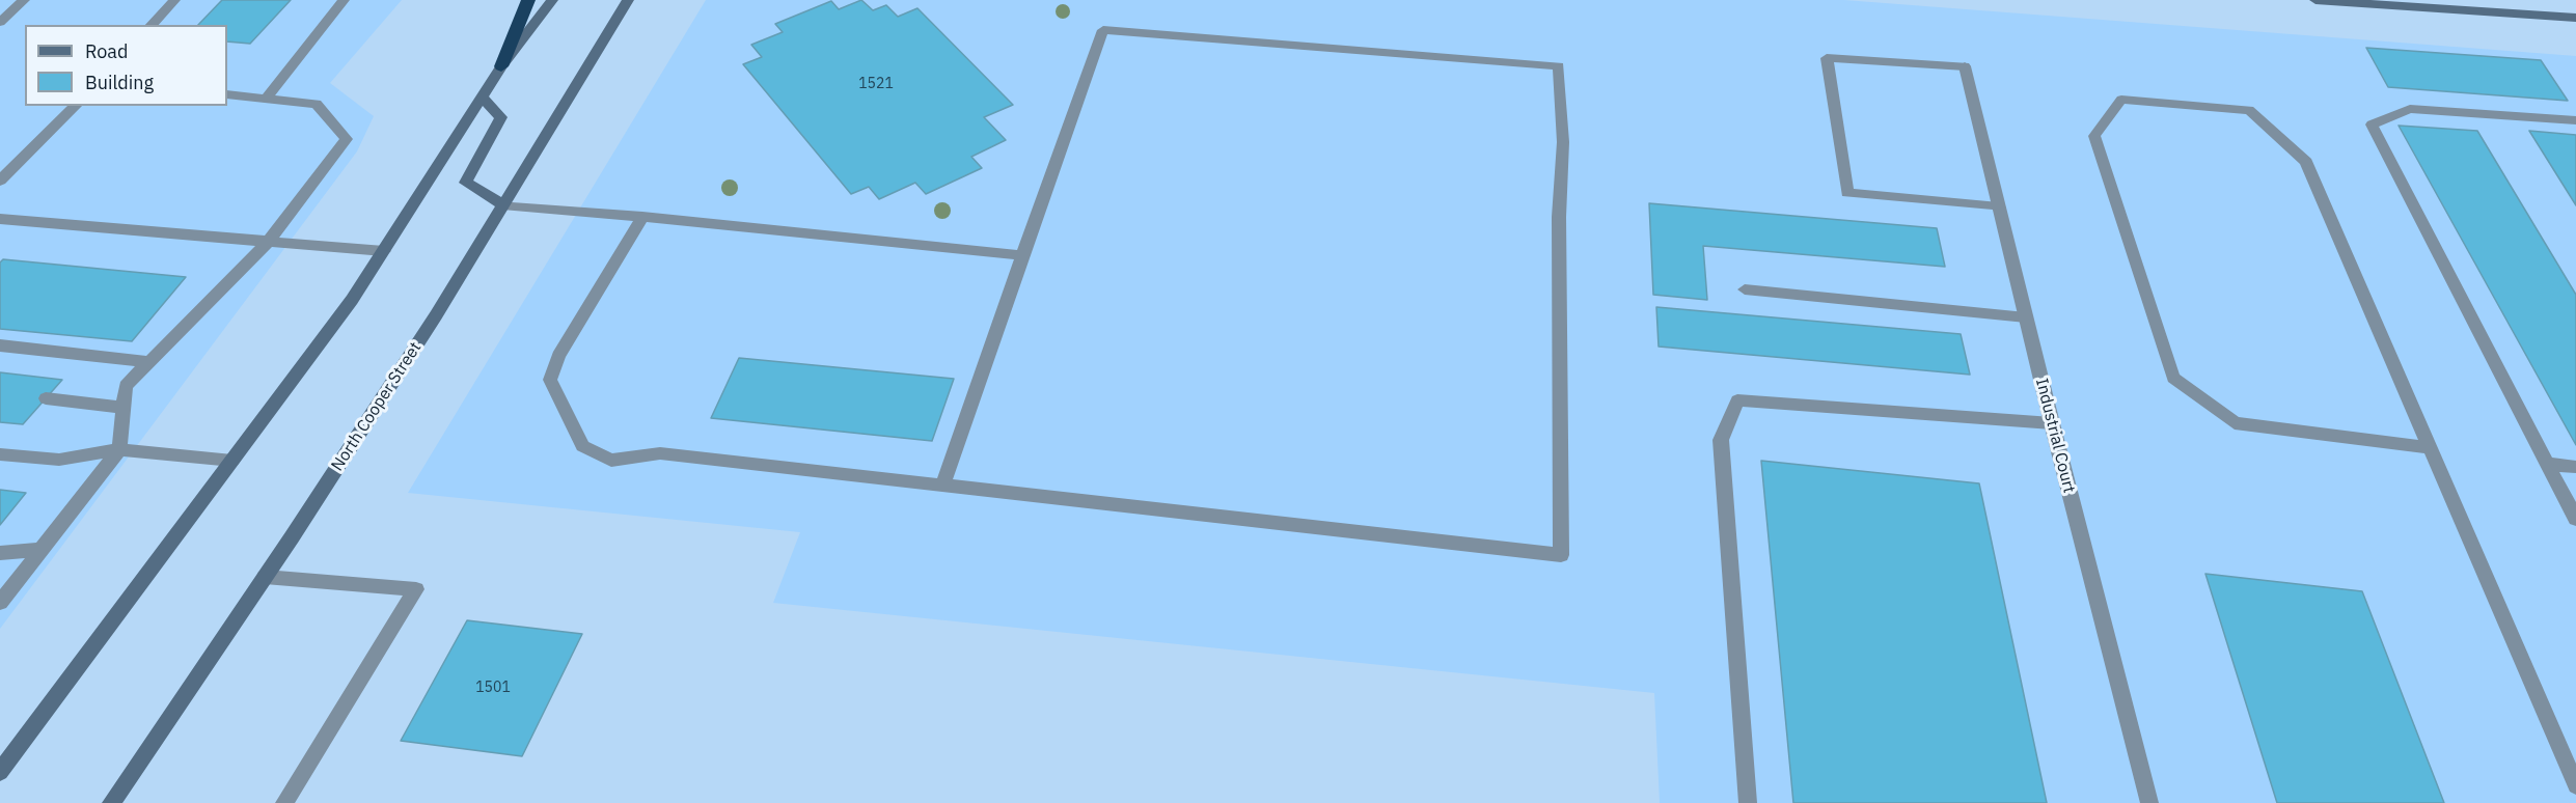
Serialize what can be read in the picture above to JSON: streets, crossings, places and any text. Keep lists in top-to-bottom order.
{
  "streets": {
    "main road": ["North Cooper Street"],
    "street": ["Industrial Court"]
  },
  "house_numbers": ["1521", "1501"],
  "legend": ["Road", "Building"]
}
